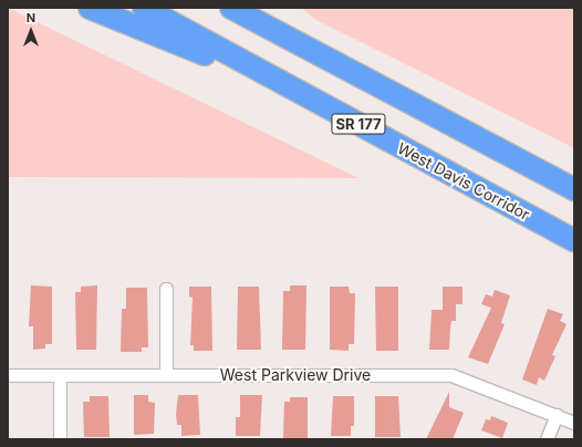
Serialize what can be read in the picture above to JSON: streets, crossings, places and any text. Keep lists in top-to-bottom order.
{
  "streets": {
    "highway": ["SR 177", "West Davis Corridor"],
    "street": ["West Parkview Drive"]
  },
  "north": "top"
}
